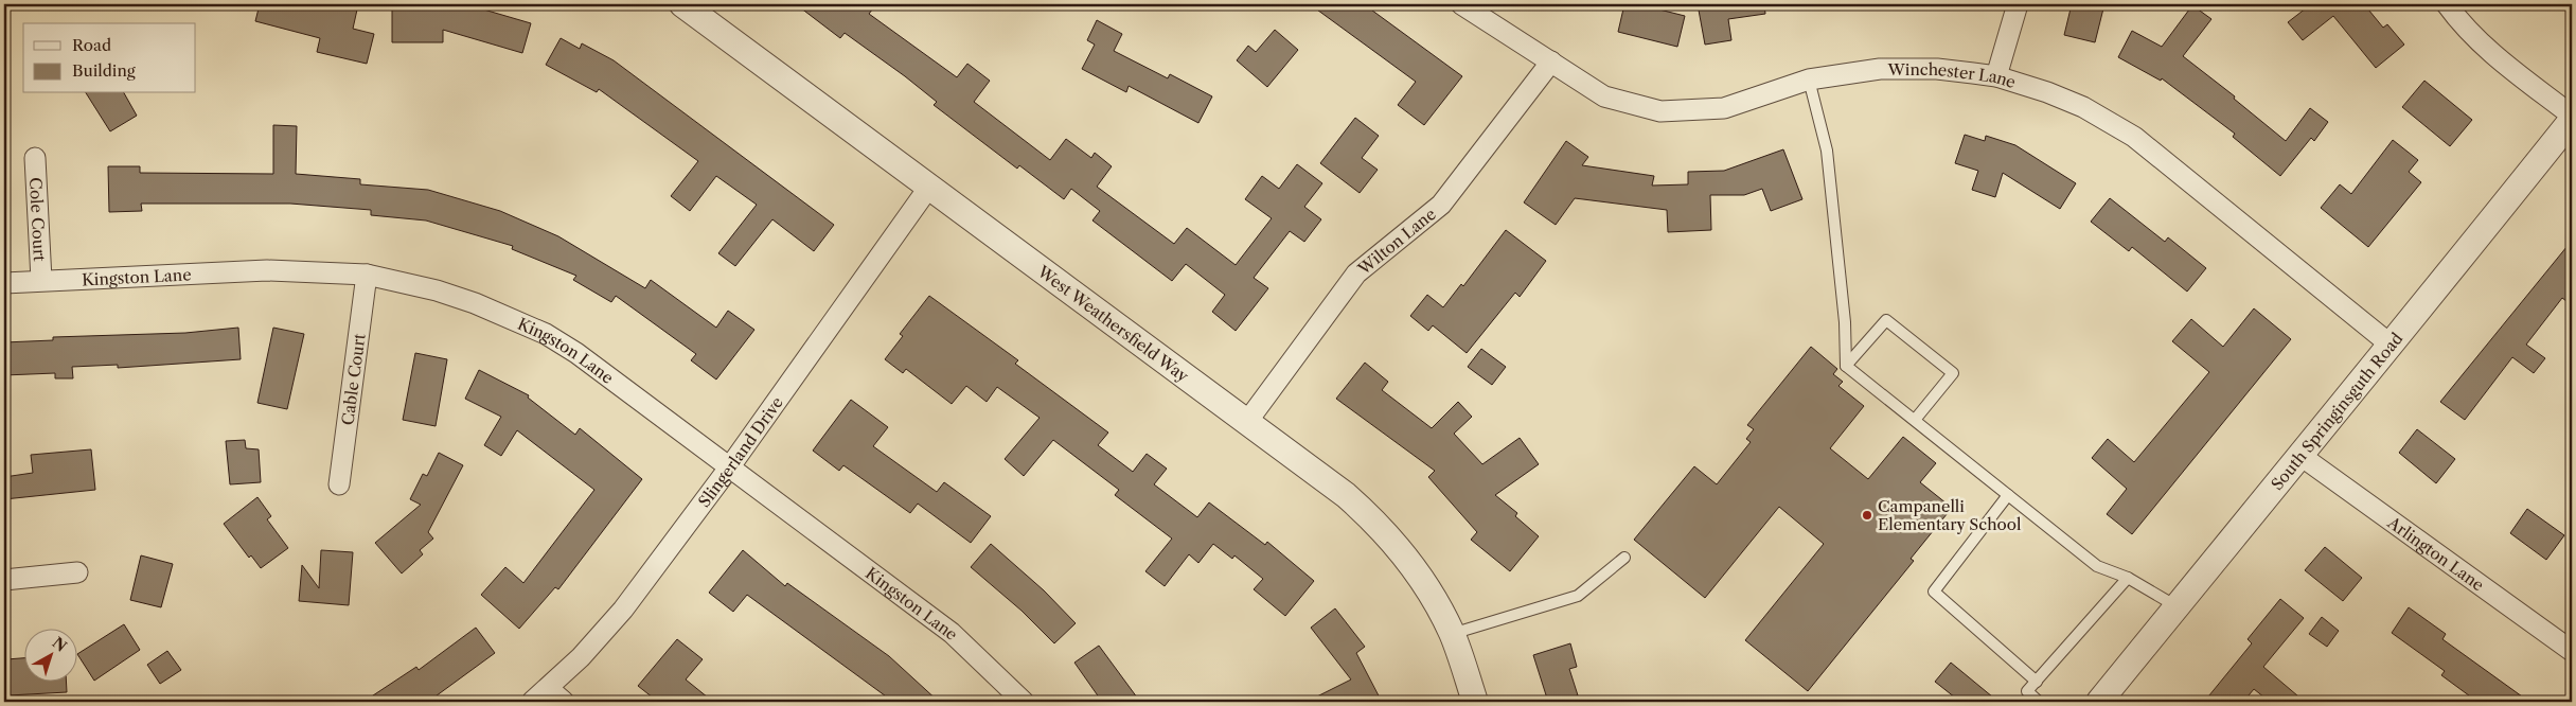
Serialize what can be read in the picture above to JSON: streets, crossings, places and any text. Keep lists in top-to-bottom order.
{
  "streets": {
    "street": [
      "Winchester Lane",
      "Cole Court",
      "Wilton Lane",
      "Kingston Lane",
      "West Weathersfield Way",
      "Cable Court",
      "South Springinsguth Road",
      "Slingerland Drive",
      "Arlington Lane"
    ]
  },
  "crossings": [
    ["Winchester Lane", "Wilton Lane"],
    ["Winchester Lane", "South Springinsguth Road"],
    ["Cole Court", "Kingston Lane"],
    ["Wilton Lane", "West Weathersfield Way"],
    ["Kingston Lane", "Cable Court"],
    ["Kingston Lane", "Slingerland Drive"],
    ["West Weathersfield Way", "Slingerland Drive"],
    ["South Springinsguth Road", "Arlington Lane"]
  ],
  "places": ["Campanelli Elementary School"],
  "legend": ["Road", "Building"],
  "north": "top right"
}
